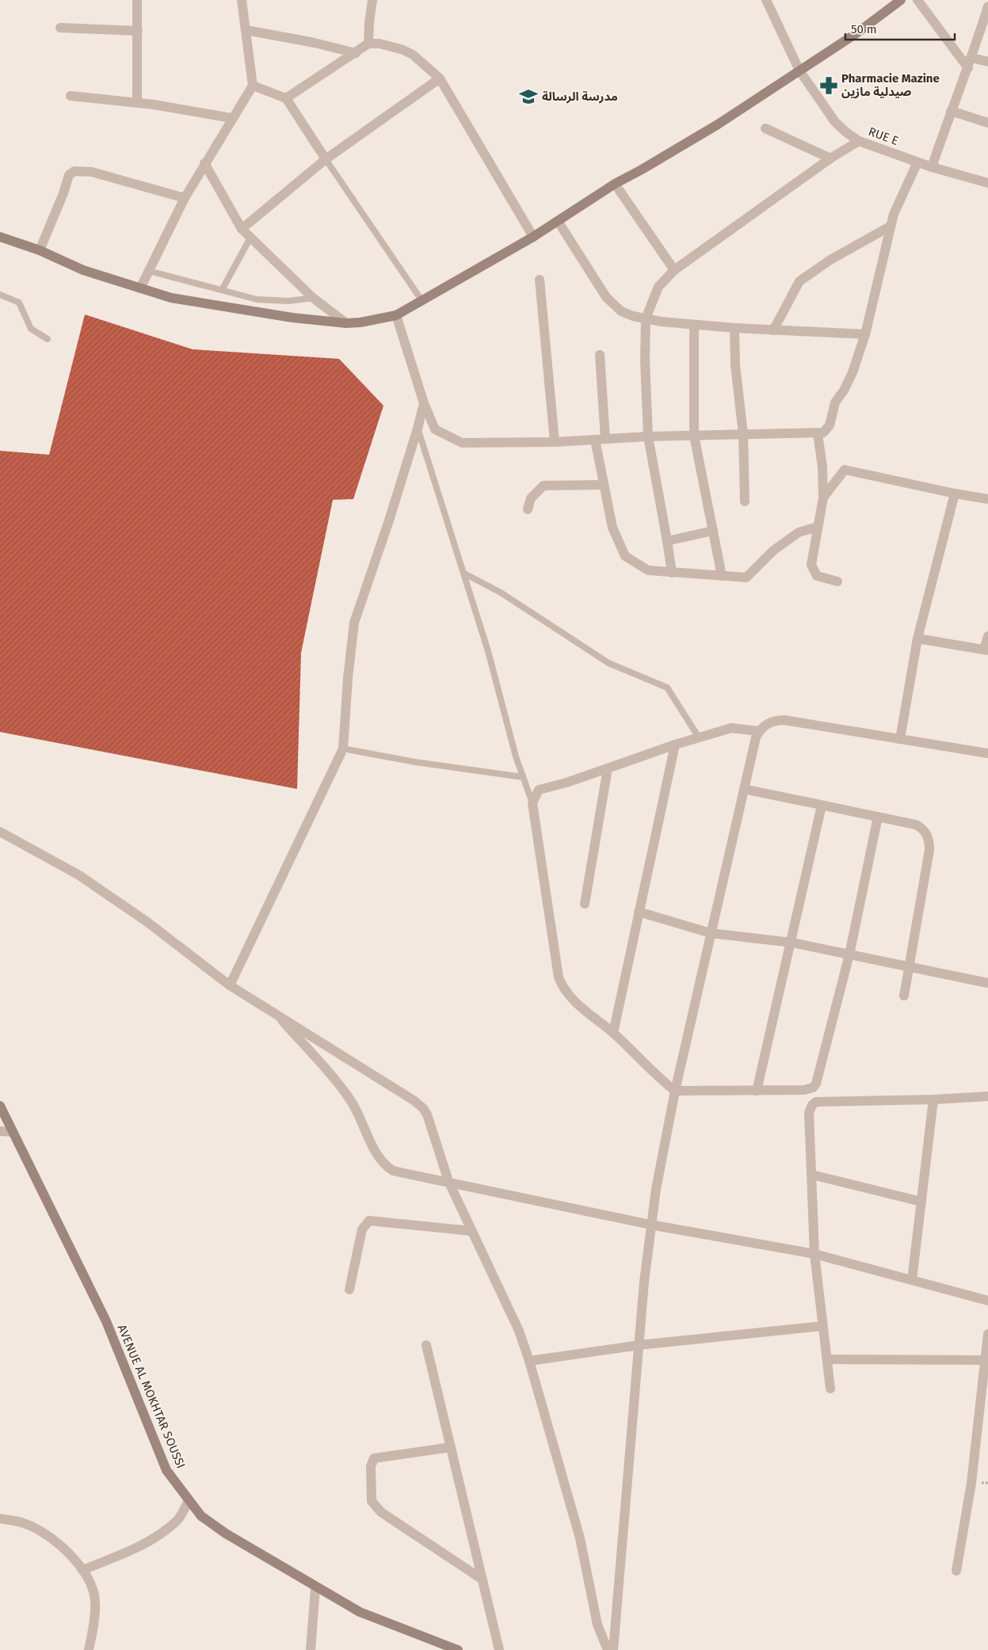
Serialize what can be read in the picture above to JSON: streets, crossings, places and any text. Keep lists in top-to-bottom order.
{
  "streets": {
    "street": ["RUE E", "AVENUE AL MOKHTAR SOUSSI"]
  },
  "places": {
    "pharmacy": ["Pharmacie Mazine صيدلية مازين"],
    "school or university": ["مدرسة الرسالة"]
  },
  "scale_bar": "50 m"
}
